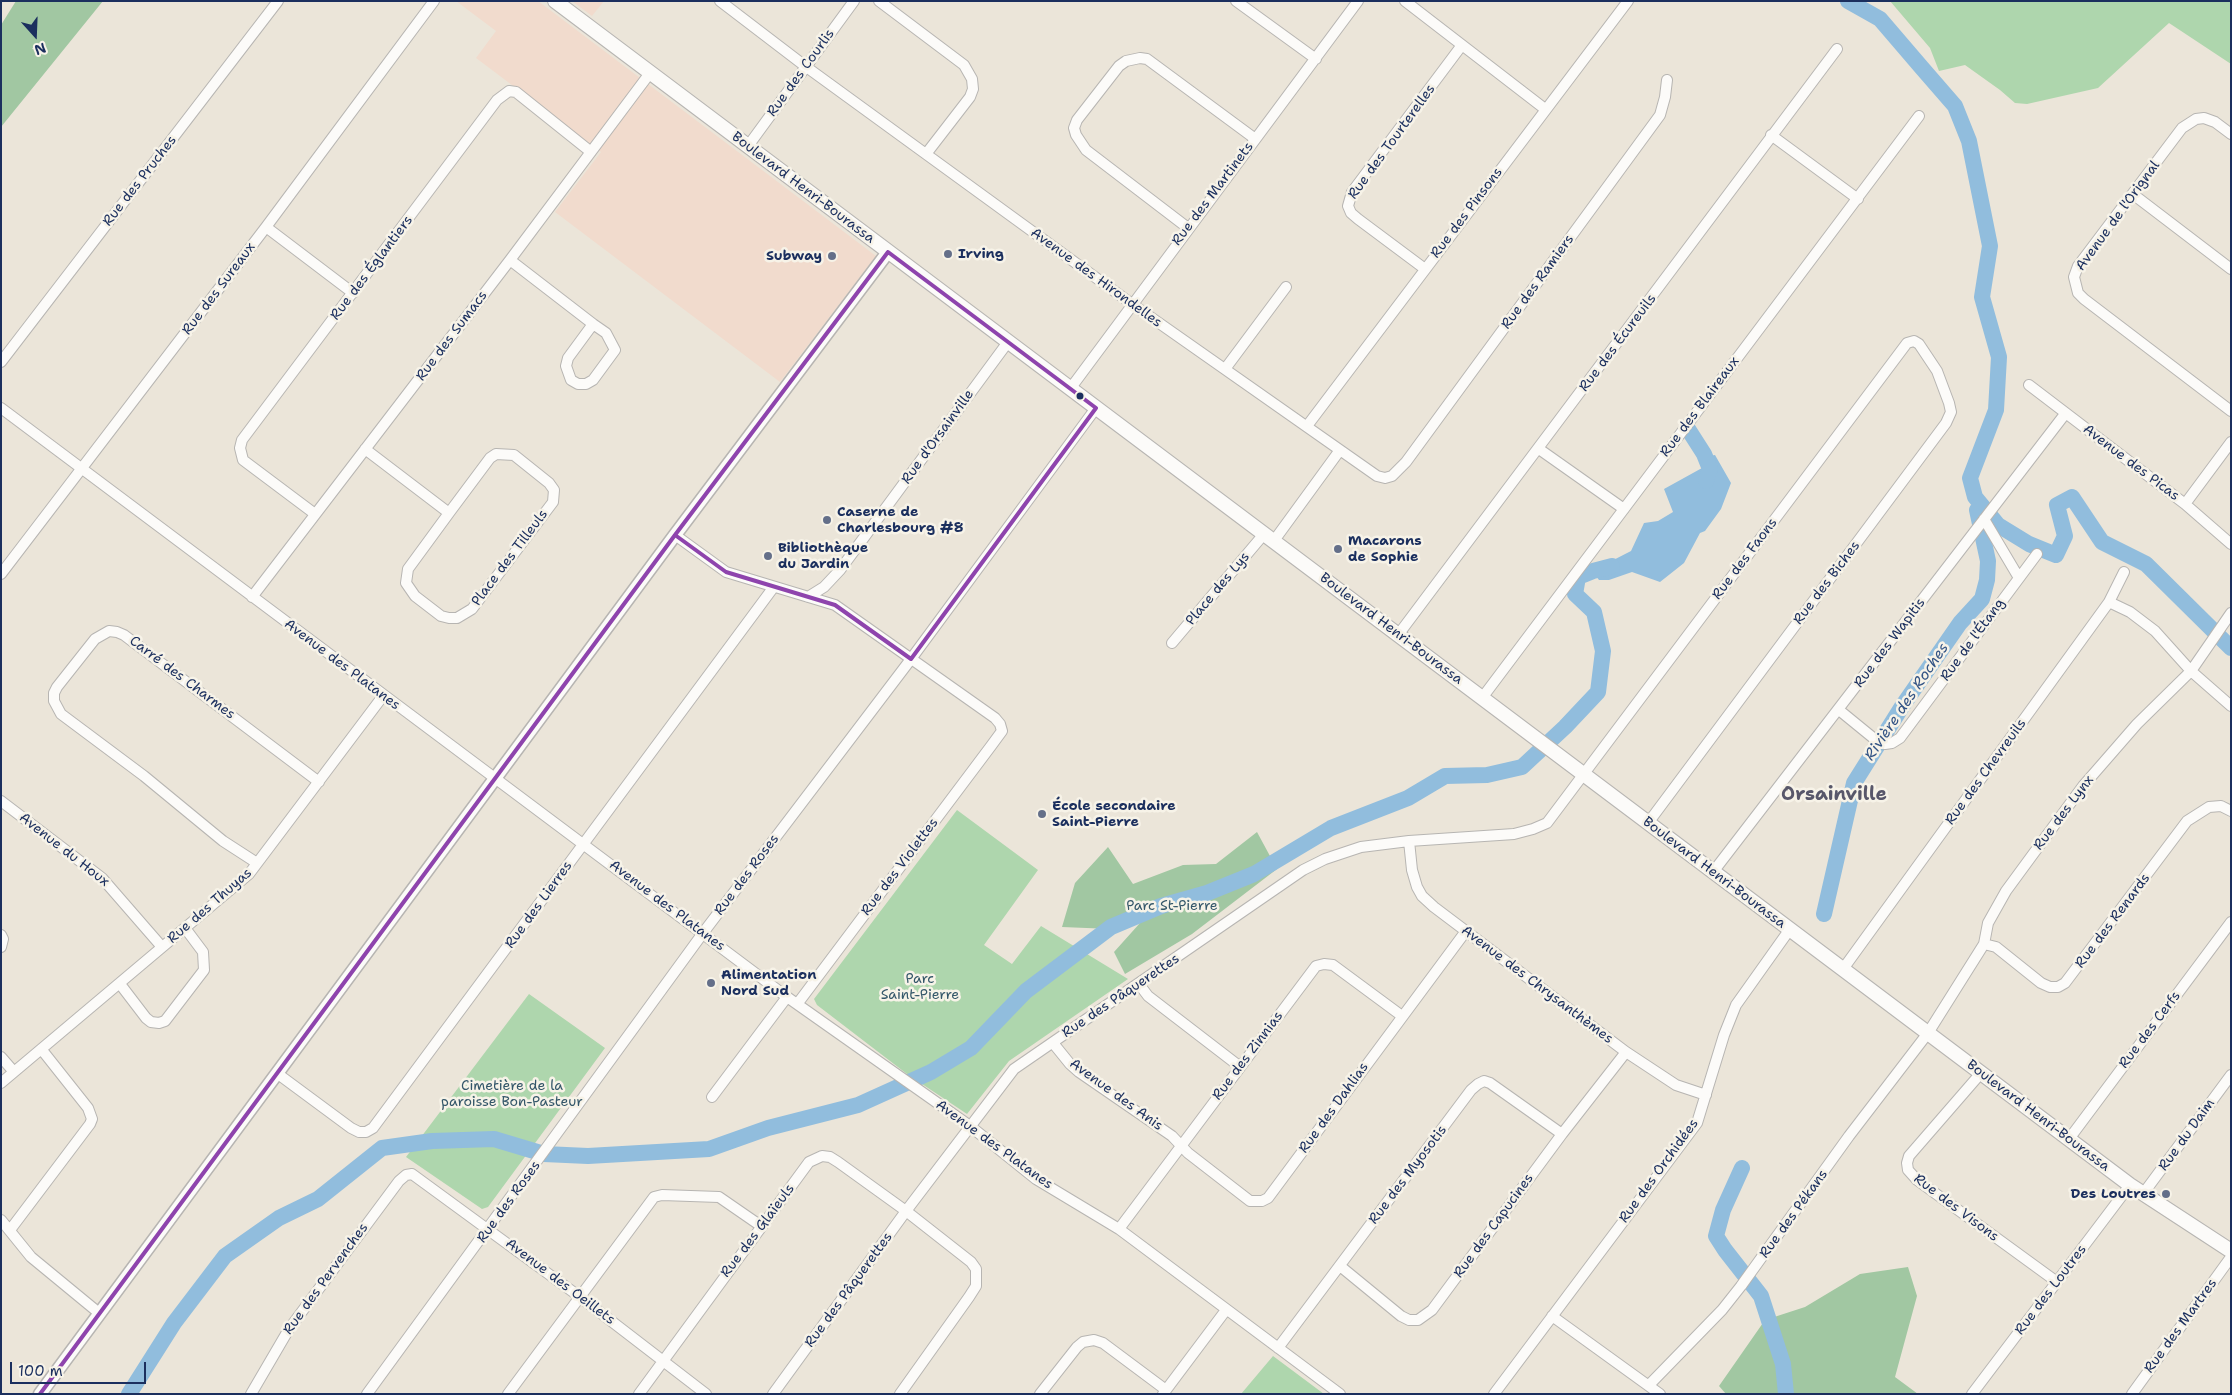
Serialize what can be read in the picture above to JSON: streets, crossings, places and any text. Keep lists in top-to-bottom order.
{
  "streets": {
    "main road": ["Boulevard Henri-Bourassa"],
    "street": [
      "Rue des Courlis",
      "Rue des Tourterelles",
      "Rue des Pruches",
      "Rue des Martinets",
      "Rue des Pinsons",
      "Avenue de l'Orignal",
      "Rue des Églantiers",
      "Avenue des Hirondelles",
      "Rue des Ramiers",
      "Rue des Sureaux",
      "Rue des Sumacs",
      "Rue des Écureuils",
      "Rue des Blaireaux",
      "Rue d'Orsainville",
      "Avenue des Picas",
      "Place des Tilleuls",
      "Rue des Faons",
      "Rue des Biches",
      "Place des Lys",
      "Rue de l'Étang",
      "Rue des Wapitis",
      "Avenue des Platanes",
      "Carré des Charmes",
      "Rue des Chevreuils",
      "Rue des Lynx",
      "Avenue du Houx",
      "Rue des Violettes",
      "Rue des Roses",
      "Rue des Lierres",
      "Rue des Thuyas",
      "Rue des Renards",
      "Avenue des Chrysanthèmes",
      "Rue des Pâquerettes",
      "Rue des Cerfs",
      "Rue des Zinnias",
      "Avenue des Anis",
      "Rue des Dahlias",
      "Rue du Daim",
      "Rue des Orchidées",
      "Rue des Myosotis",
      "Rue des Visons",
      "Rue des Pékans",
      "Rue des Capucines",
      "Rue des Glaïeuls",
      "Rue des Pervenches",
      "Avenue des Oeillets",
      "Rue des Loutres",
      "Rue des Martres"
    ]
  },
  "crossings": [
    ["Rue des Courlis", "Boulevard Henri-Bourassa"],
    ["Rue des Courlis", "Avenue des Hirondelles"],
    ["Rue des Tourterelles", "Rue des Pinsons"],
    ["Boulevard Henri-Bourassa", "Rue des Martinets"],
    ["Boulevard Henri-Bourassa", "Rue des Sumacs"],
    ["Boulevard Henri-Bourassa", "Rue des Écureuils"],
    ["Boulevard Henri-Bourassa", "Rue des Blaireaux"],
    ["Boulevard Henri-Bourassa", "Rue d'Orsainville"],
    ["Boulevard Henri-Bourassa", "Rue des Faons"],
    ["Boulevard Henri-Bourassa", "Rue des Biches"],
    ["Boulevard Henri-Bourassa", "Place des Lys"],
    ["Boulevard Henri-Bourassa", "Rue des Wapitis"],
    ["Boulevard Henri-Bourassa", "Rue des Chevreuils"],
    ["Boulevard Henri-Bourassa", "Rue des Lynx"],
    ["Boulevard Henri-Bourassa", "Rue des Roses"],
    ["Boulevard Henri-Bourassa", "Rue des Pâquerettes"],
    ["Boulevard Henri-Bourassa", "Rue des Cerfs"],
    ["Boulevard Henri-Bourassa", "Rue du Daim"],
    ["Boulevard Henri-Bourassa", "Rue des Orchidées"],
    ["Boulevard Henri-Bourassa", "Rue des Visons"],
    ["Boulevard Henri-Bourassa", "Rue des Pékans"],
    ["Boulevard Henri-Bourassa", "Rue des Loutres"],
    ["Rue des Martinets", "Avenue des Hirondelles"],
    ["Rue des Pinsons", "Avenue des Hirondelles"],
    ["Rue des Églantiers", "Rue des Sumacs"],
    ["Avenue des Hirondelles", "Rue des Ramiers"],
    ["Avenue des Hirondelles", "Place des Lys"],
    ["Rue des Sureaux", "Avenue des Platanes"],
    ["Rue des Sumacs", "Avenue des Platanes"],
    ["Avenue des Picas", "Rue des Wapitis"],
    ["Rue des Faons", "Rue des Biches"],
    ["Rue des Faons", "Rue des Pâquerettes"],
    ["Rue de l'Étang", "Rue des Wapitis"],
    ["Avenue des Platanes", "Rue des Violettes"],
    ["Avenue des Platanes", "Rue des Roses"],
    ["Avenue des Platanes", "Rue des Lierres"],
    ["Avenue des Platanes", "Rue des Thuyas"],
    ["Avenue des Platanes", "Rue des Pâquerettes"],
    ["Avenue des Platanes", "Rue des Zinnias"],
    ["Avenue des Platanes", "Rue des Myosotis"],
    ["Carré des Charmes", "Rue des Thuyas"],
    ["Rue des Lynx", "Rue des Renards"],
    ["Rue des Lynx", "Rue des Pékans"],
    ["Avenue du Houx", "Rue des Thuyas"],
    ["Rue des Violettes", "Rue des Roses"],
    ["Rue des Roses", "Avenue des Oeillets"],
    ["Avenue des Chrysanthèmes", "Rue des Pâquerettes"],
    ["Avenue des Chrysanthèmes", "Rue des Dahlias"],
    ["Avenue des Chrysanthèmes", "Rue des Orchidées"],
    ["Avenue des Chrysanthèmes", "Rue des Capucines"],
    ["Rue des Pâquerettes", "Avenue des Anis"],
    ["Rue des Pâquerettes", "Rue des Glaïeuls"],
    ["Rue des Zinnias", "Avenue des Anis"],
    ["Rue des Zinnias", "Rue des Dahlias"],
    ["Avenue des Anis", "Rue des Dahlias"],
    ["Rue des Myosotis", "Rue des Capucines"],
    ["Rue des Visons", "Rue des Loutres"],
    ["Rue des Glaïeuls", "Avenue des Oeillets"],
    ["Rue des Pervenches", "Avenue des Oeillets"]
  ],
  "districts": ["Orsainville"],
  "water": ["Rivière des Roches"],
  "parks": ["Parc St-Pierre", "Parc Saint-Pierre", "Cimetière de la paroisse Bon-Pasteur"],
  "places": [
    "Irving",
    "Subway",
    "Caserne de Charlesbourg #8",
    "Macarons de Sophie",
    "Bibliothèque du Jardin",
    "École secondaire Saint-Pierre",
    "Alimentation Nord Sud",
    "Des Loutres"
  ],
  "scale_bar": "100 m",
  "north": "bottom"
}
